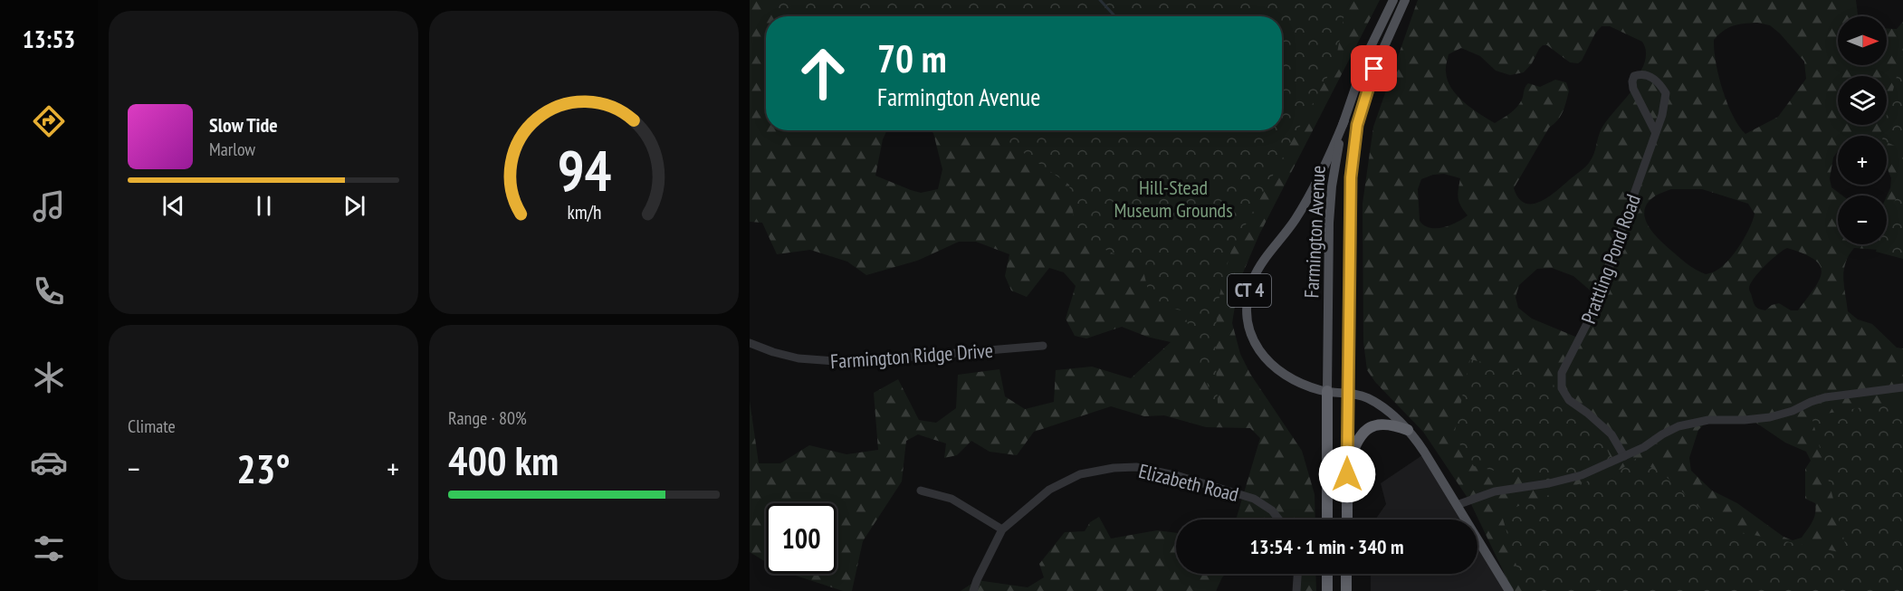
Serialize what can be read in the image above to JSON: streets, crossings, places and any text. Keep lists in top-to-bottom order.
{
  "streets": {
    "main road": ["Farmington Avenue", "CT 4"],
    "street": ["Prattling Pond Road", "Farmington Ridge Drive", "Elizabeth Road"]
  },
  "crossings": [
    ["Farmington Avenue", "CT 4"]
  ],
  "parks": ["Hill-Stead Museum Grounds"],
  "north": "right",
  "page": {
    "tabs": "13:53",
    "map_buttons": ["+", "−"],
    "turn": ["70 m", "Farmington Avenue"],
    "song": ["Slow Tide", "Marlow"],
    "tile": [
      "Climate",
      ["Range · 80%", "400 km"]
    ],
    "heat": ["−", "23°", "+"],
    "limit": "100",
    "trip": "13:54 · 1 min · 340 m",
    "gauge": ["94", "km/h"]
  }
}
